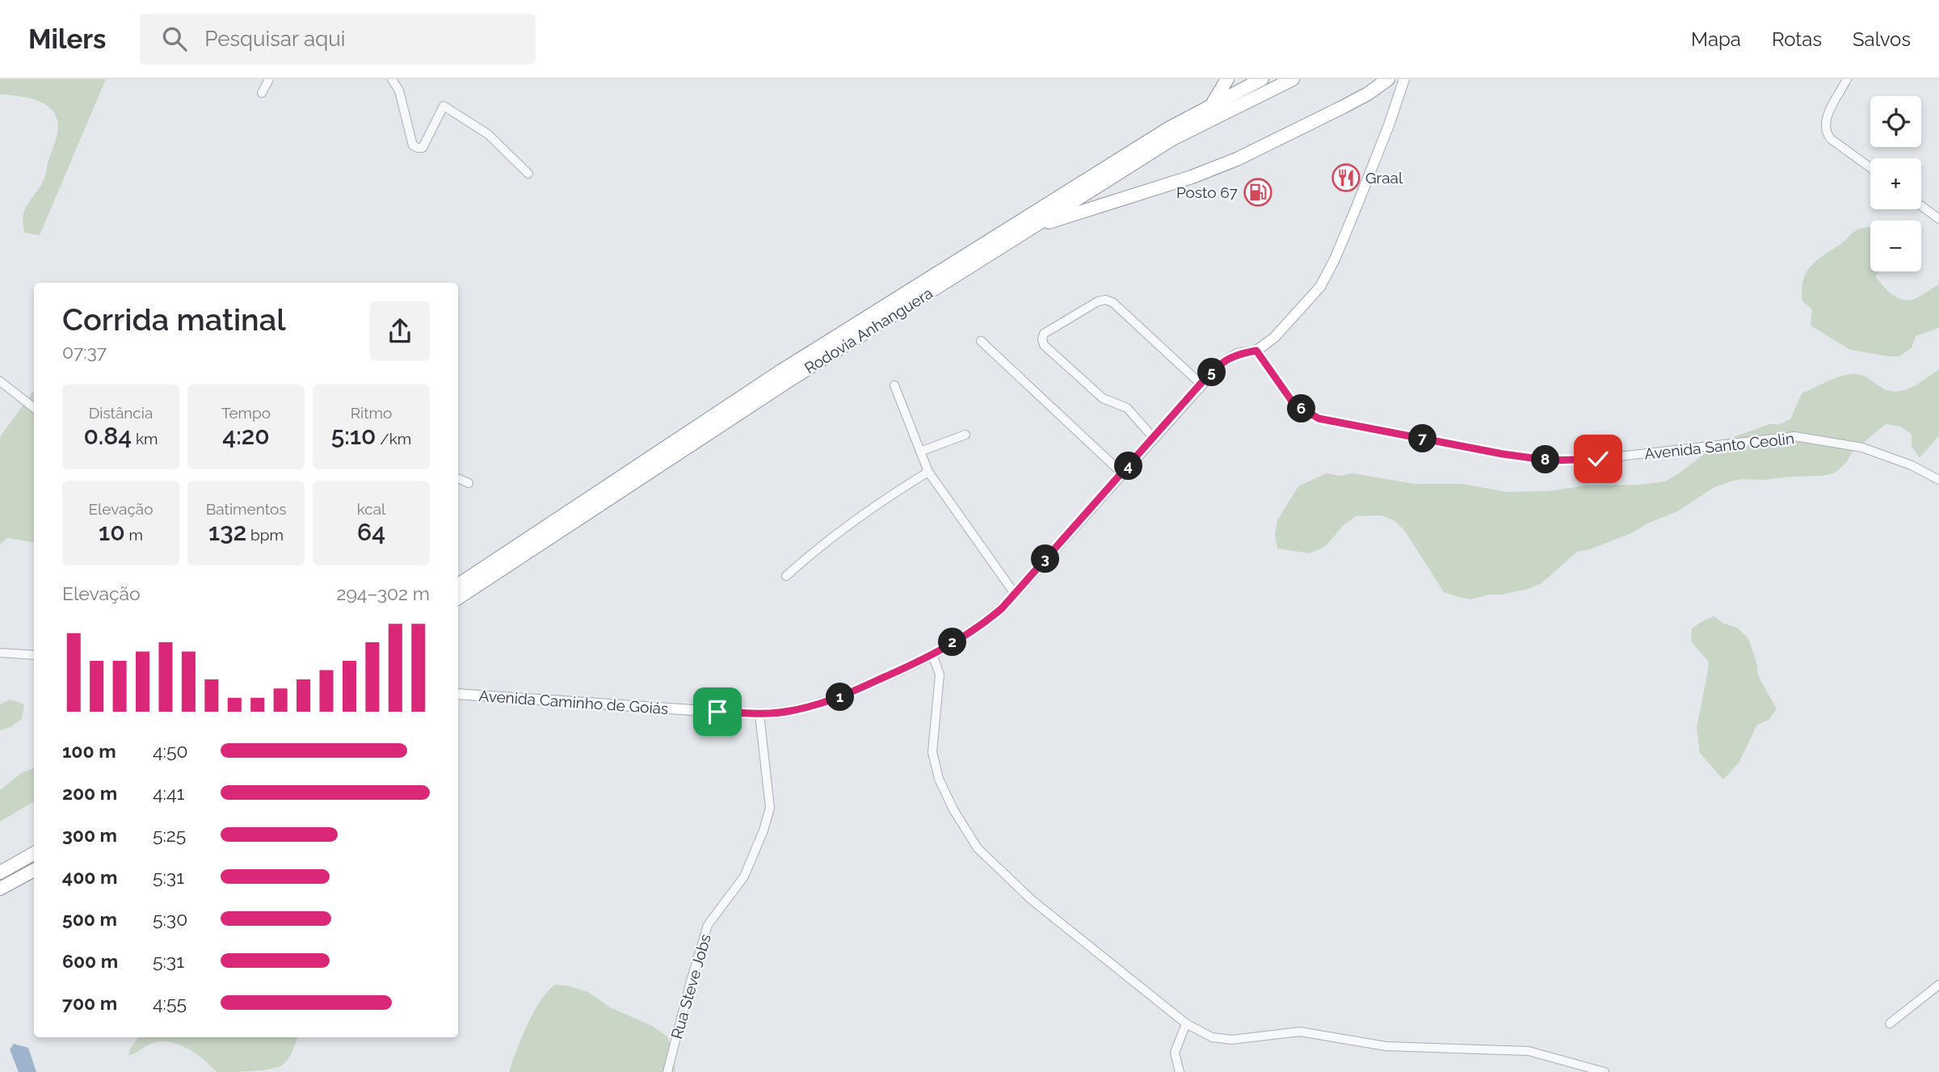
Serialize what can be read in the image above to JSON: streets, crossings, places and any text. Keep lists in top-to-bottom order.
{
  "streets": {
    "highway": ["Rodovia Anhanguera"],
    "main road": ["Avenida Caminho de Goiás"],
    "street": ["Avenida Santo Ceolin", "Rua Steve Jobs"]
  },
  "crossings": [
    ["Avenida Santo Ceolin", "Avenida Caminho de Goiás"],
    ["Avenida Caminho de Goiás", "Rua Steve Jobs"]
  ],
  "places": {
    "restaurant": ["Graal"],
    "fuel station": ["Posto 67"]
  },
  "page": {
    "header": "Milers",
    "search": "Pesquisar aqui",
    "nav": ["Mapa", "Rotas", "Salvos"],
    "map_buttons": ["+", "−"],
    "heading": ["Corrida matinal", "07:37"],
    "pins": [
      "5",
      "6",
      "7",
      "8",
      "4",
      "3",
      "2",
      "1"
    ],
    "stats": [
      ["Distância", "0.84 km"],
      ["Tempo", "4:20"],
      ["Ritmo", "5:10 /km"],
      ["Elevação", "10 m"],
      ["Batimentos", "132 bpm"],
      ["kcal", "64"]
    ],
    "chart": ["Elevação", "294–302 m"],
    "list": [
      {
        "name": "100 m",
        "note": "4:50"
      },
      {
        "name": "200 m",
        "note": "4:41"
      },
      {
        "name": "300 m",
        "note": "5:25"
      },
      {
        "name": "400 m",
        "note": "5:31"
      },
      {
        "name": "500 m",
        "note": "5:30"
      },
      {
        "name": "600 m",
        "note": "5:31"
      },
      {
        "name": "700 m",
        "note": "4:55"
      }
    ]
  }
}
